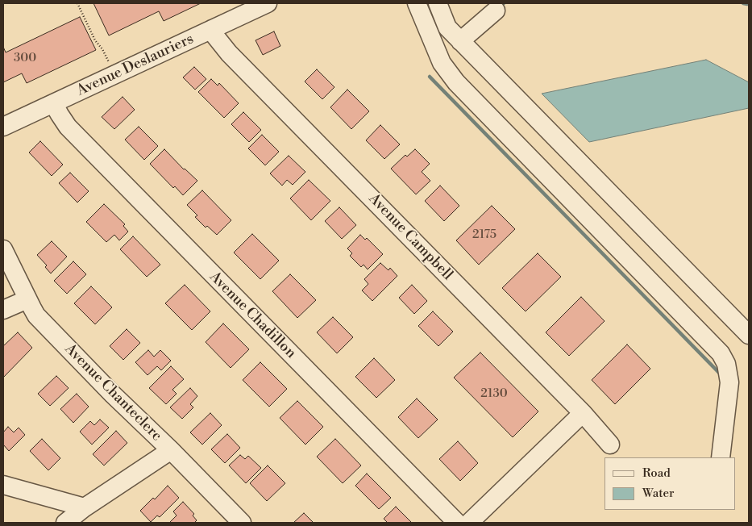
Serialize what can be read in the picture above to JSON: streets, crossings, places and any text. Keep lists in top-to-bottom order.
{
  "streets": {
    "street": [
      "Avenue Deslauriers",
      "Avenue Campbell",
      "Avenue Chadillon",
      "Avenue Chanteclerc"
    ]
  },
  "crossings": [
    ["Avenue Deslauriers", "Avenue Campbell"],
    ["Avenue Deslauriers", "Avenue Chadillon"]
  ],
  "house_numbers": ["300", "2175", "2130"],
  "legend": ["Road", "Water"]
}
